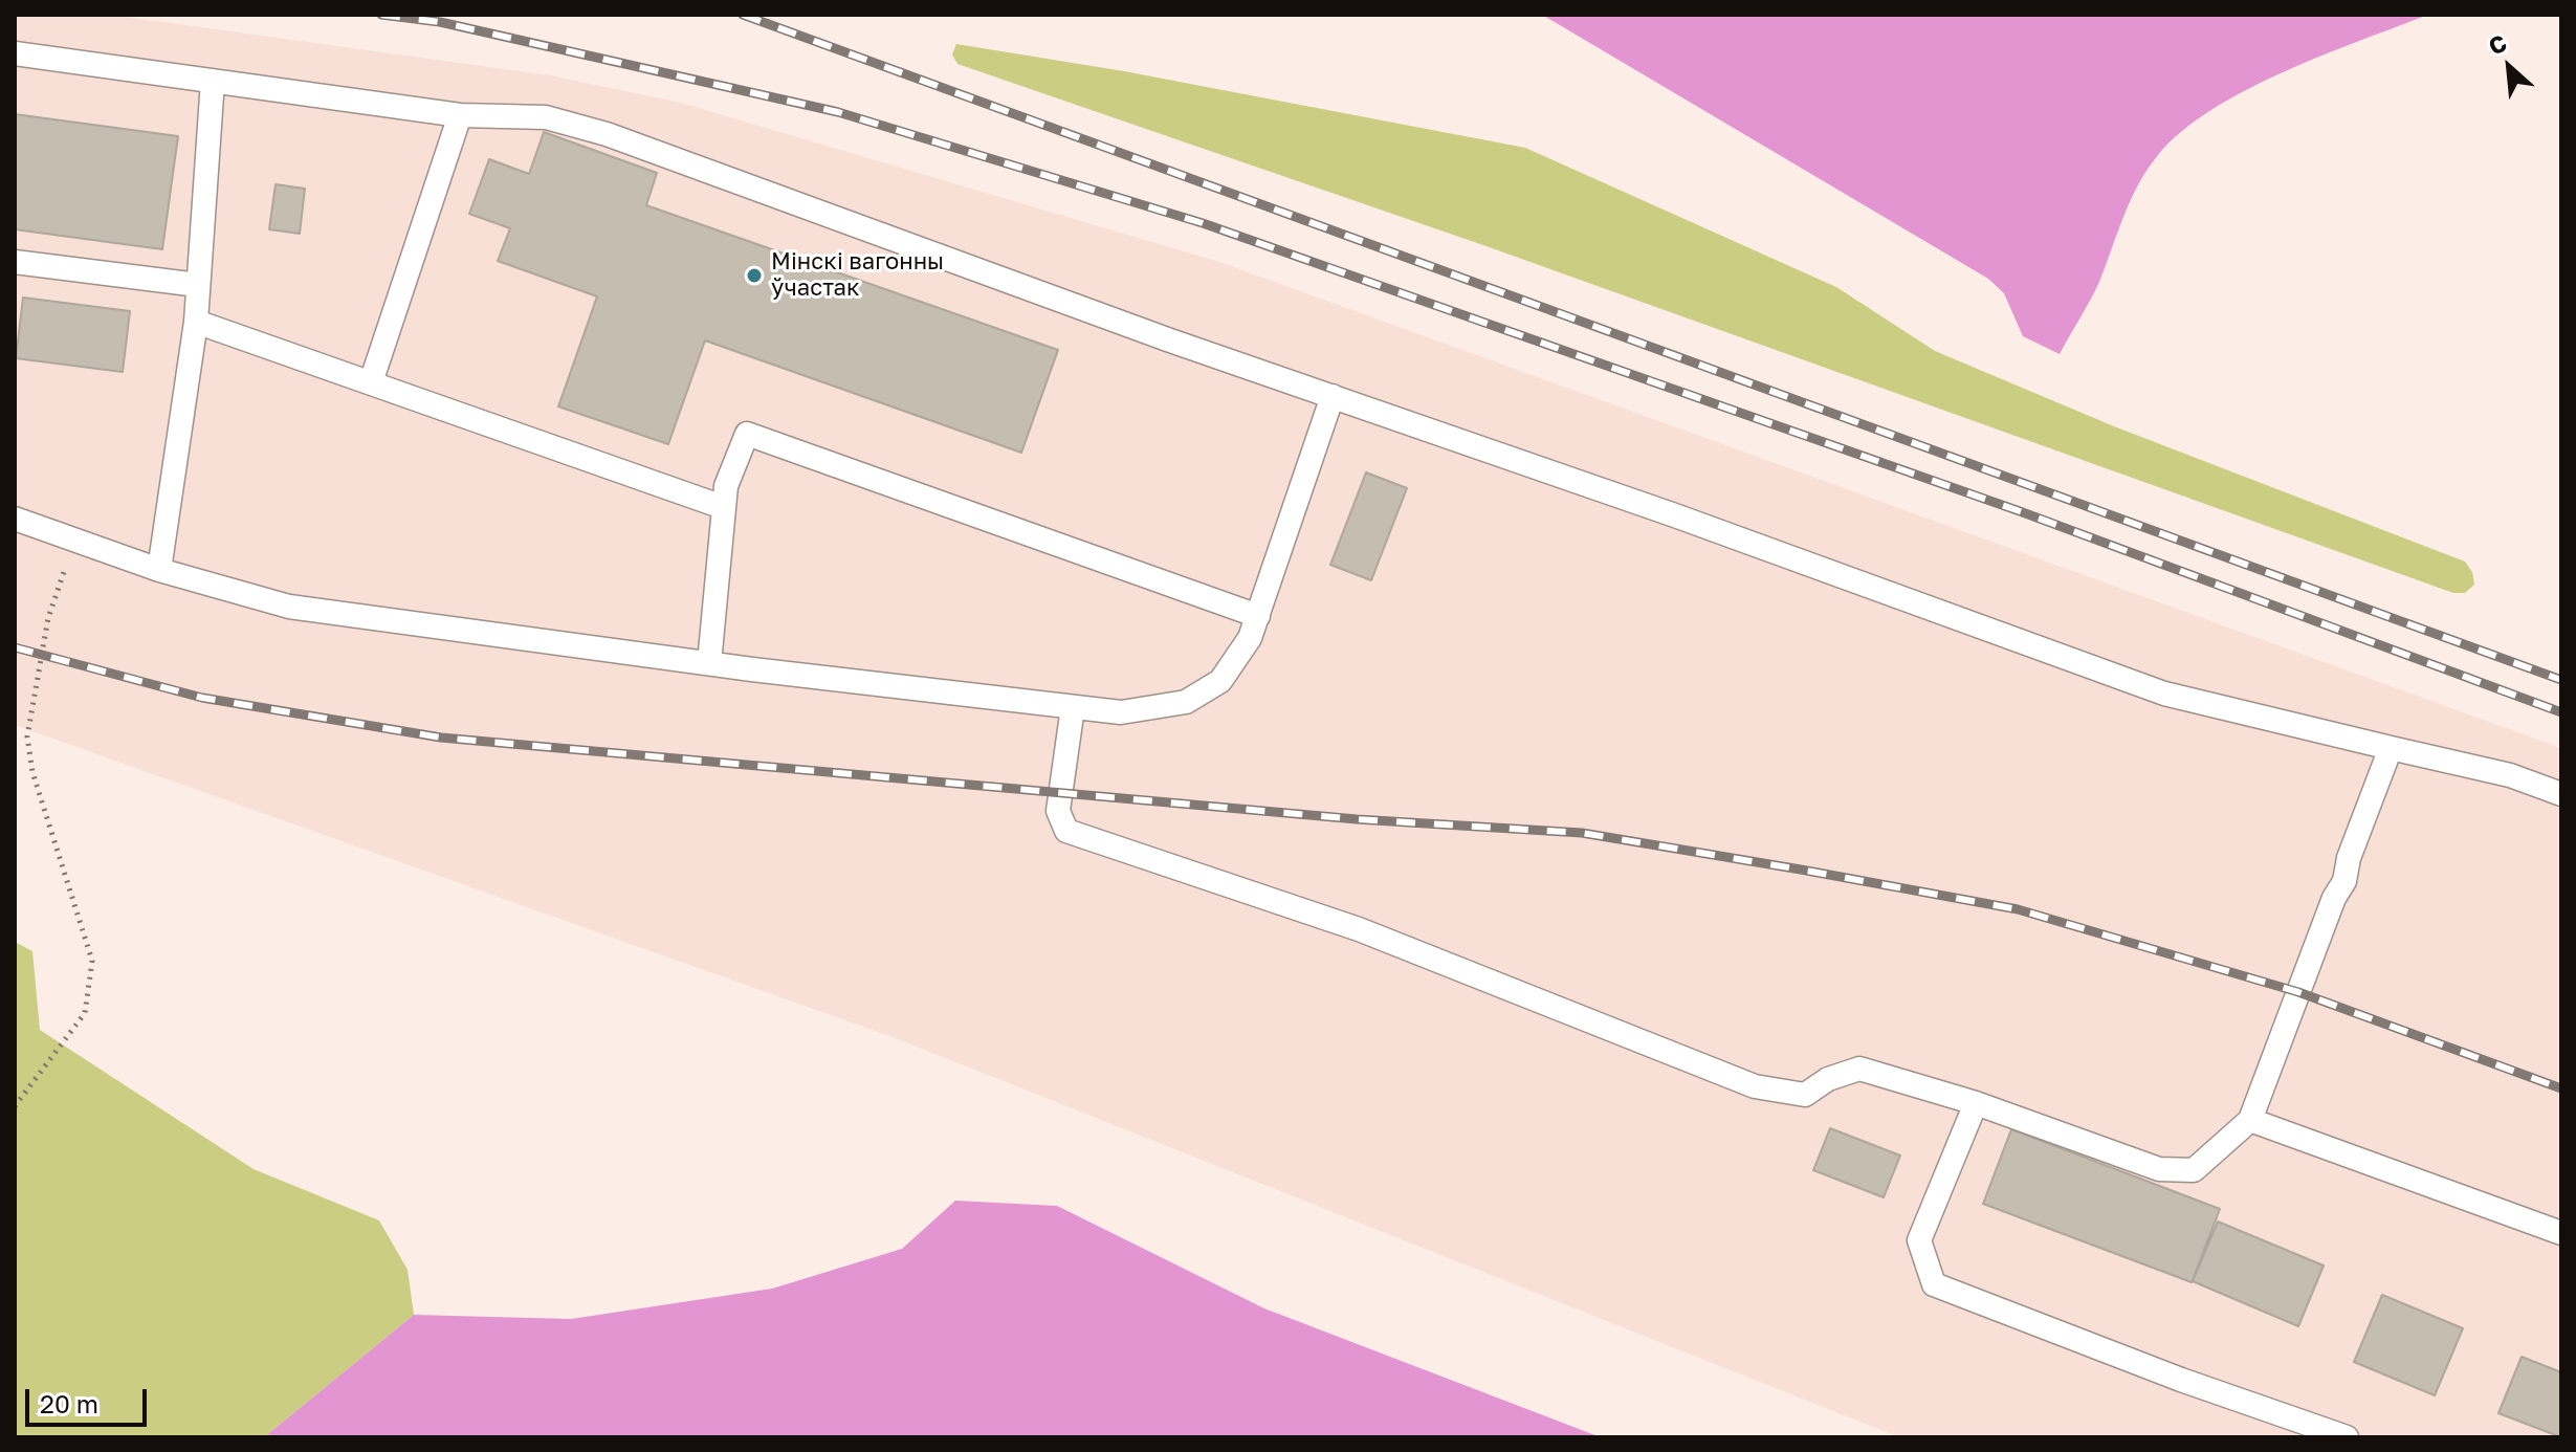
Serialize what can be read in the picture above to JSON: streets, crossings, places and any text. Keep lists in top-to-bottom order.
{
  "places": ["Мінскі вагонны ўчастак"],
  "scale_bar": "20 m",
  "north": "top left"
}
